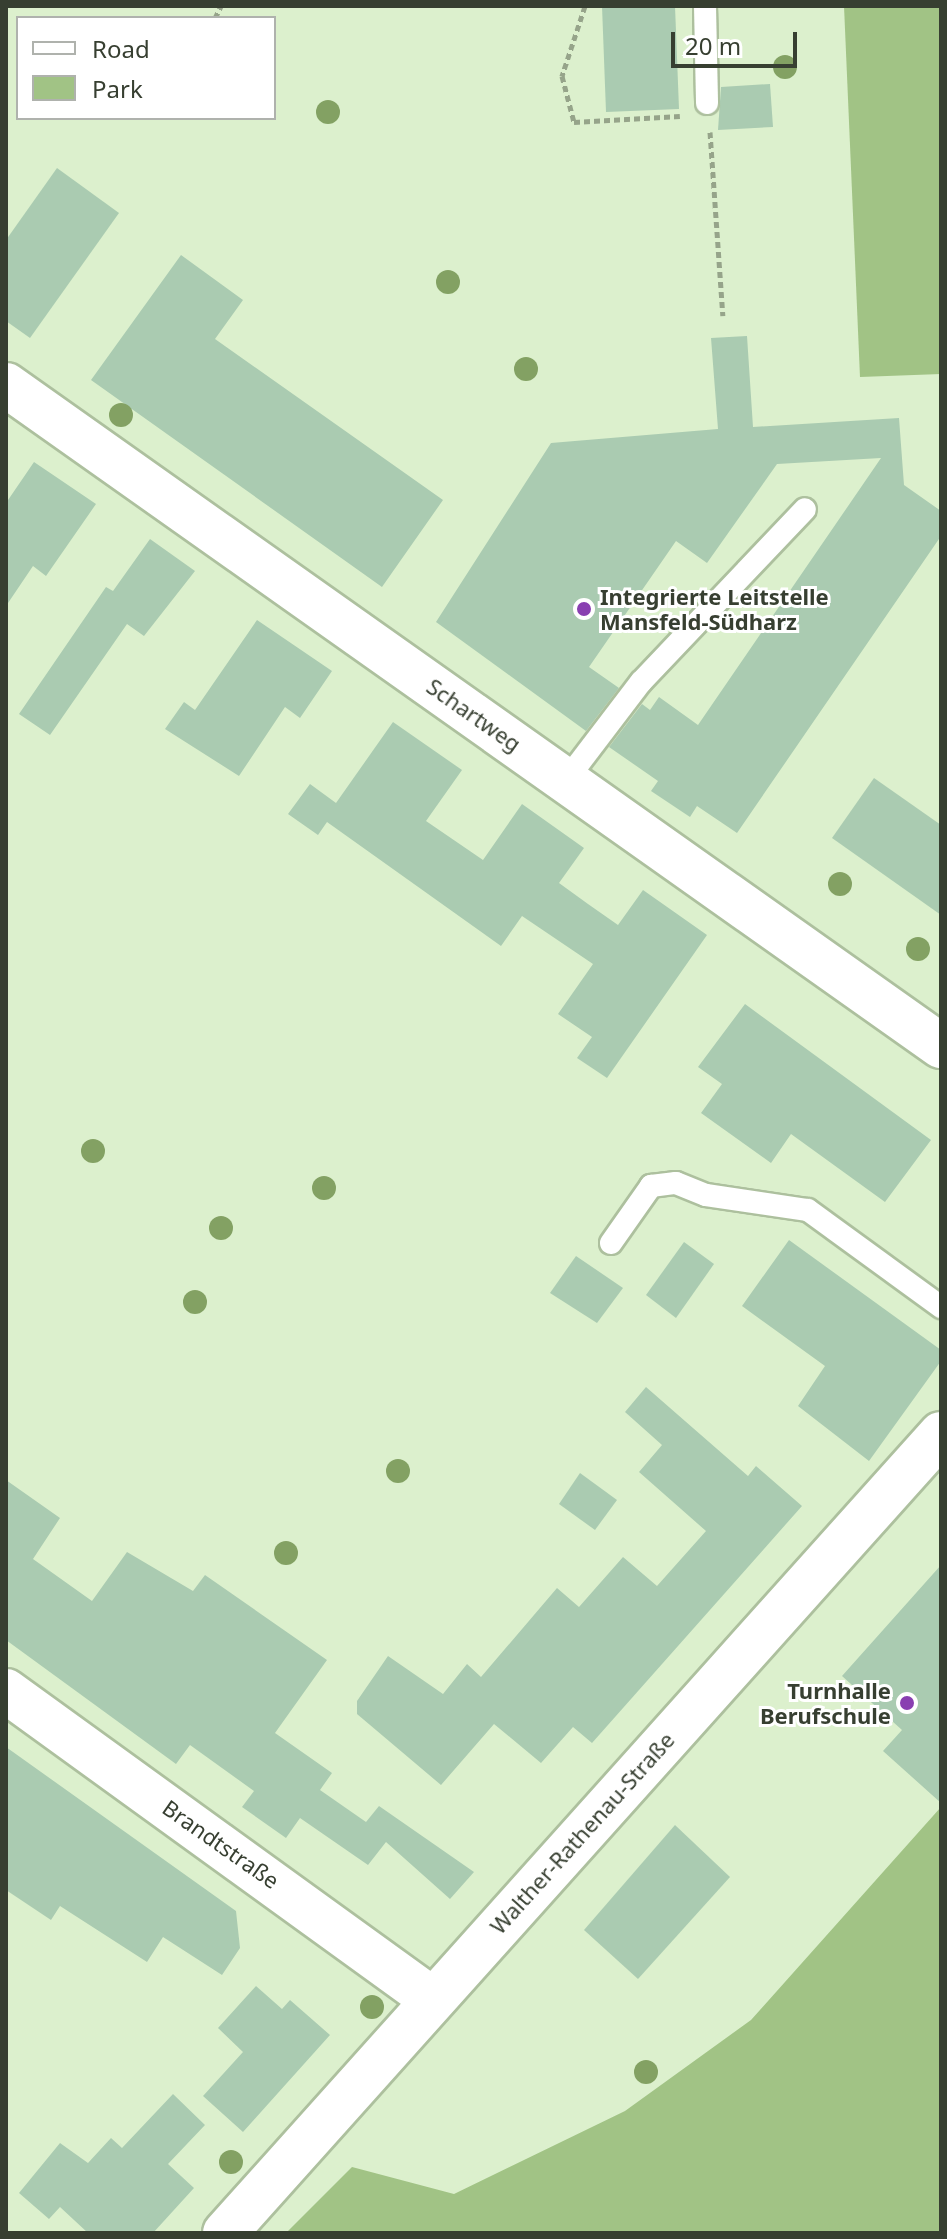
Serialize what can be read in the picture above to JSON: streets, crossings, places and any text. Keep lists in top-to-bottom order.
{
  "streets": {
    "street": ["Schartweg", "Walther-Rathenau-Straße", "Brandtstraße"]
  },
  "crossings": [
    ["Walther-Rathenau-Straße", "Brandtstraße"]
  ],
  "places": ["Integrierte Leitstelle Mansfeld-Südharz", "Turnhalle Berufschule"],
  "legend": ["Road", "Park"],
  "scale_bar": "20 m"
}
